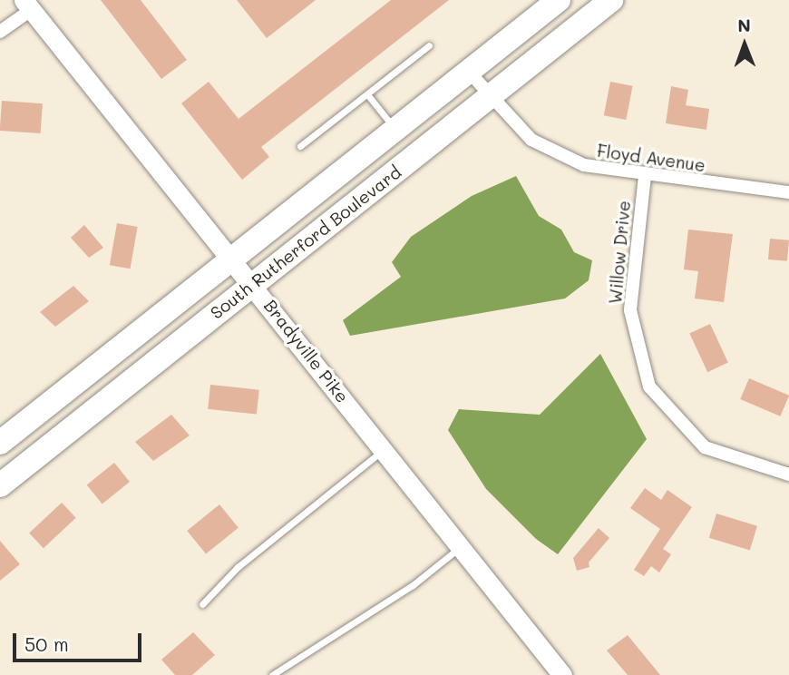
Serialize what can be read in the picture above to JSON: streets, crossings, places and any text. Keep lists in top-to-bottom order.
{
  "streets": {
    "highway": ["South Rutherford Boulevard"],
    "main road": ["Bradyville Pike"],
    "street": ["Floyd Avenue", "Willow Drive"]
  },
  "crossings": [
    ["Floyd Avenue", "South Rutherford Boulevard"],
    ["Floyd Avenue", "Willow Drive"],
    ["South Rutherford Boulevard", "Bradyville Pike"]
  ],
  "scale_bar": "50 m",
  "north": "top"
}
